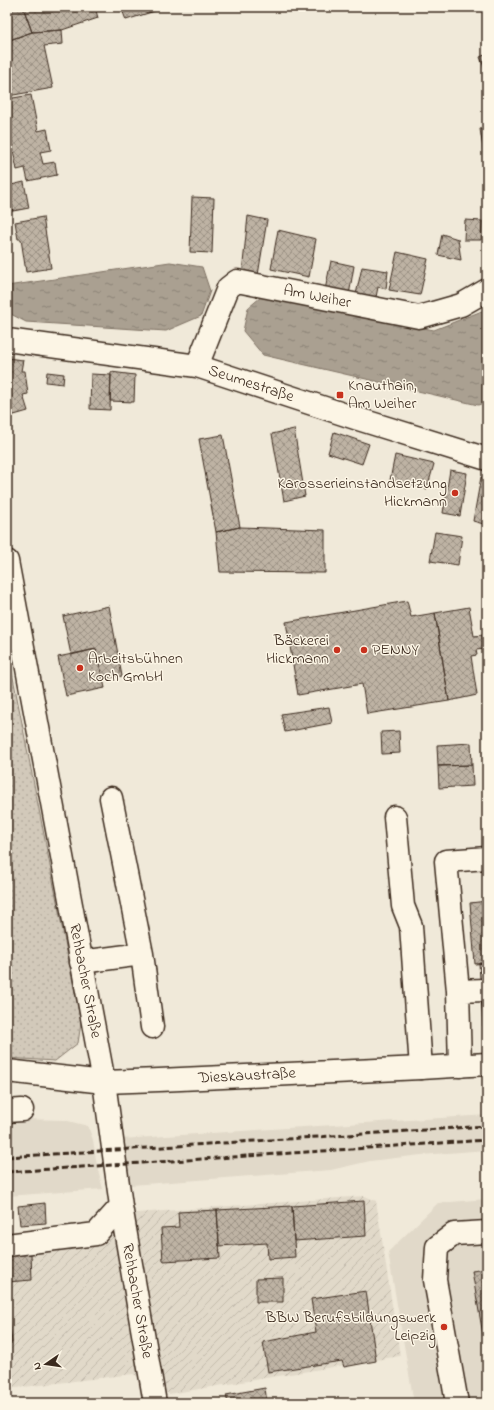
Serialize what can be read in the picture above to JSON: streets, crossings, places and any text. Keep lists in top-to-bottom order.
{
  "streets": {
    "street": [
      "Am Weiher",
      "Seumestraße",
      "Rehbacher Straße",
      "Dieskaustraße"
    ]
  },
  "crossings": [
    ["Am Weiher", "Seumestraße"],
    ["Rehbacher Straße", "Dieskaustraße"]
  ],
  "places": {
    "transit": ["Knauthain, Am Weiher"],
    "other": [
      "Karosserieinstandsetzung Hickmann",
      "Bäckerei Hickmann",
      "PENNY",
      "Arbeitsbühnen Koch GmbH",
      "BBW Berufsbildungswerk Leipzig"
    ]
  },
  "north": "left"
}
